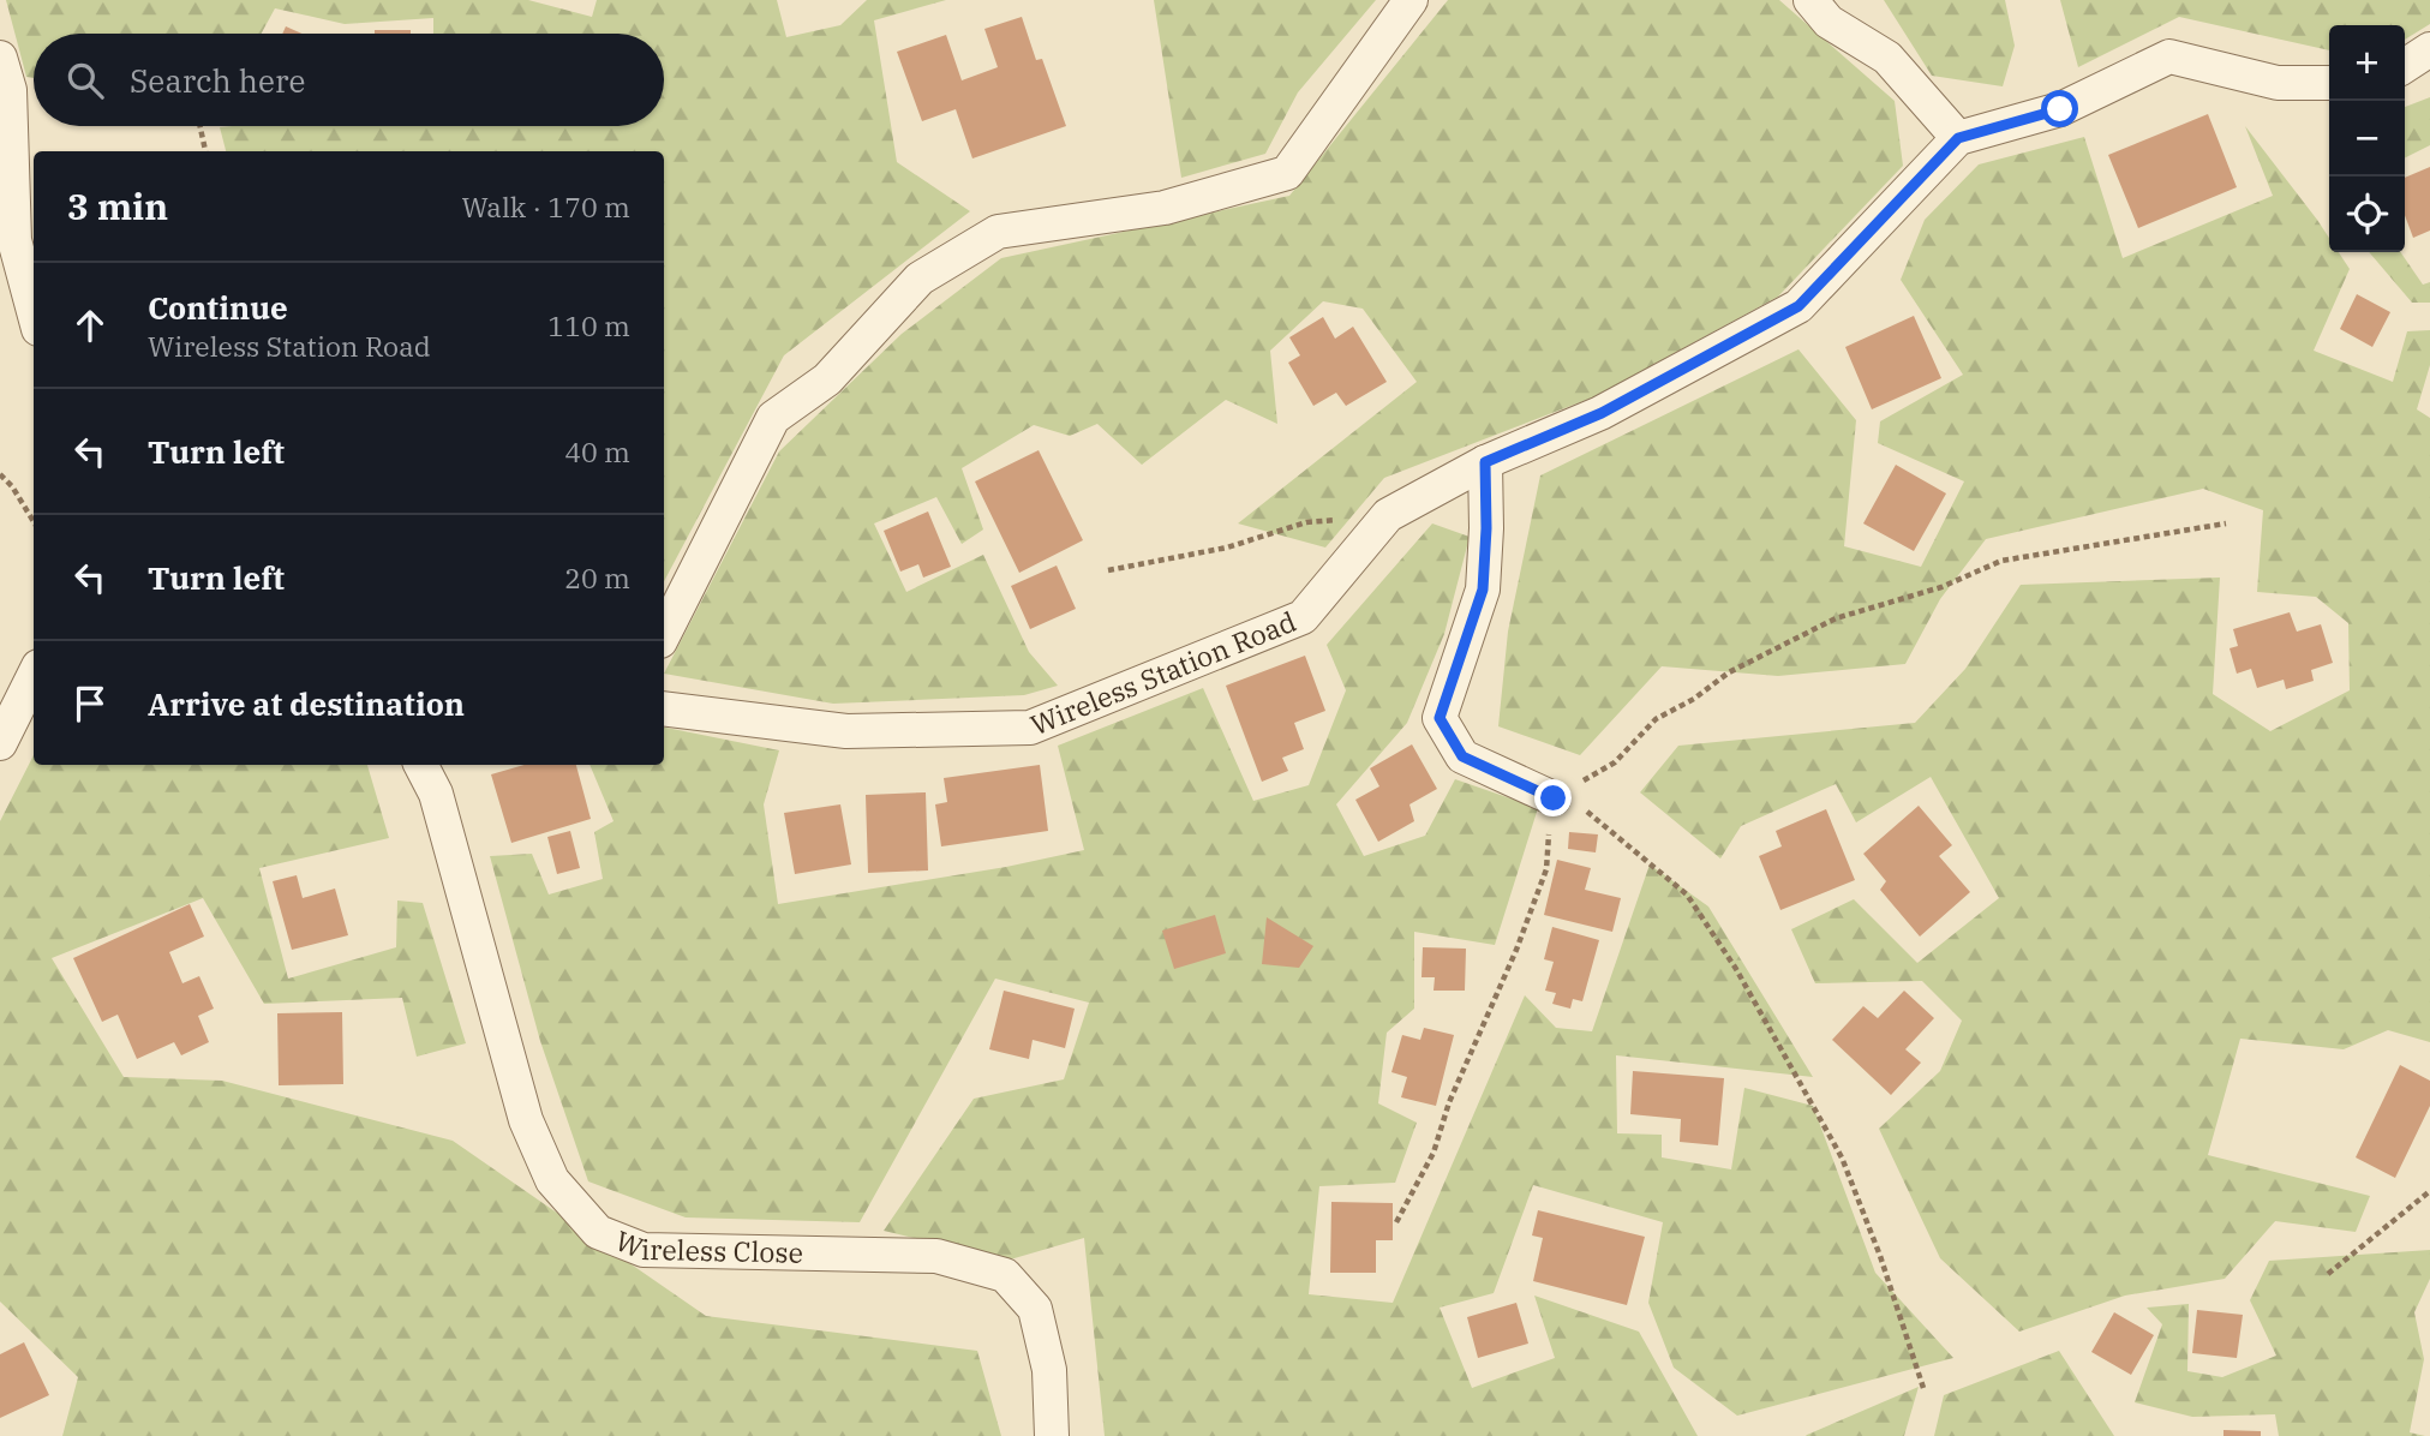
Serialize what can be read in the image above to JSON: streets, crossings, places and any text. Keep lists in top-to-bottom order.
{
  "streets": {
    "street": ["Wireless Station Road", "Wireless Close"]
  },
  "page": {
    "map_buttons": ["+", "−"],
    "search": "Search here",
    "heading": ["3 min", "Walk · 170 m"],
    "list": [
      ["Continue", "Wireless Station Road", "110 m"],
      ["Turn left", "40 m"],
      ["Turn left", "20 m"],
      "Arrive at destination"
    ]
  }
}
